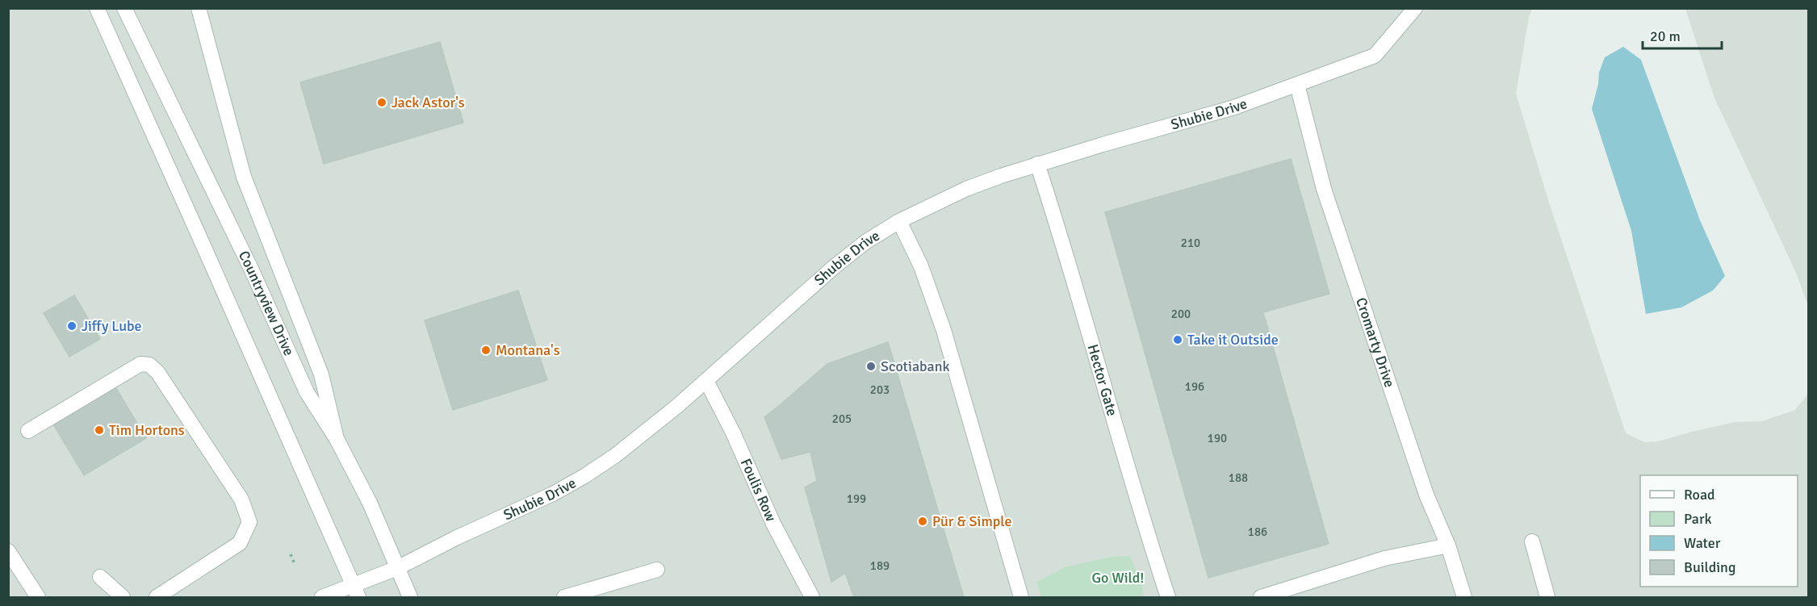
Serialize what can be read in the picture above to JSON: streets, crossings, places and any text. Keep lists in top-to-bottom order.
{
  "streets": {
    "street": [
      "Shubie Drive",
      "Countryview Drive",
      "Cromarty Drive",
      "Hector Gate",
      "Foulis Row"
    ]
  },
  "crossings": [
    ["Shubie Drive", "Countryview Drive"],
    ["Shubie Drive", "Cromarty Drive"],
    ["Shubie Drive", "Hector Gate"],
    ["Shubie Drive", "Foulis Row"]
  ],
  "parks": ["Go Wild!"],
  "places": [
    "Jack Astor's",
    "Jiffy Lube",
    "Take it Outside",
    "Montana's",
    "Scotiabank",
    "Tim Hortons",
    "Pür & Simple"
  ],
  "house_numbers": [
    "210",
    "200",
    "196",
    "203",
    "205",
    "190",
    "188",
    "199",
    "186",
    "189"
  ],
  "legend": [
    "Road",
    "Park",
    "Water",
    "Building"
  ],
  "scale_bar": "20 m"
}
